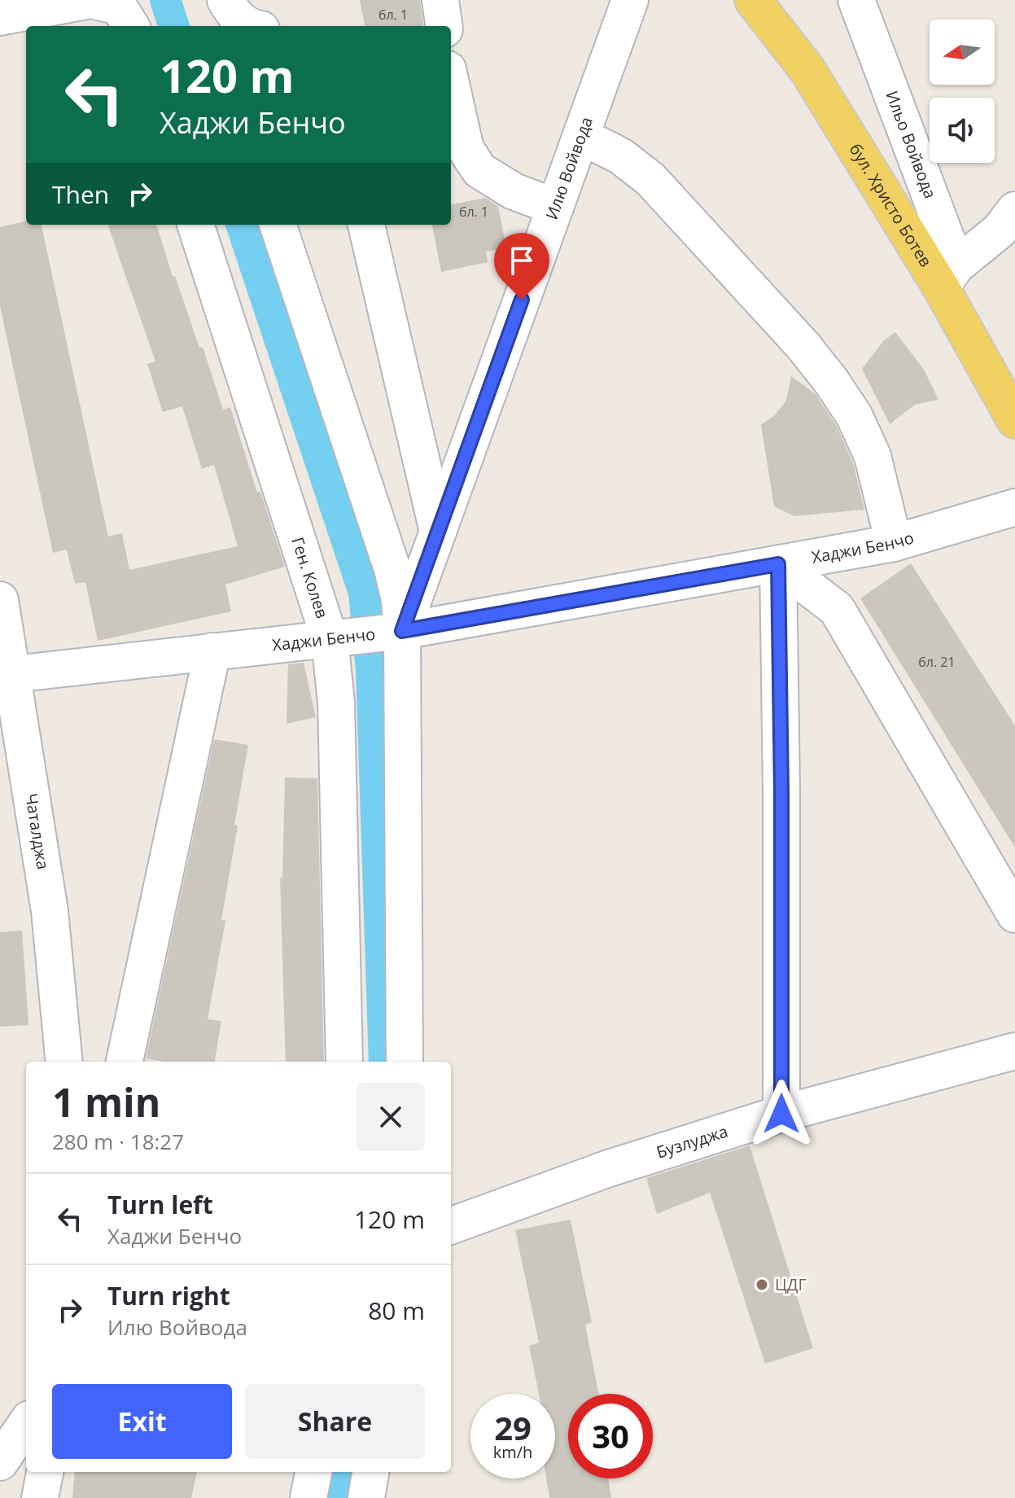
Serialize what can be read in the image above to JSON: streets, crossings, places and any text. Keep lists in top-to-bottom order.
{
  "streets": {
    "main road": ["бул. Христо Ботев"],
    "street": [
      "Ильо Войвода",
      "Илю Войвода",
      "Хаджи Бенчо",
      "Ген. Колев",
      "Чаталджа",
      "Бузлуджа"
    ]
  },
  "crossings": [
    ["Ильо Войвода", "бул. Христо Ботев"],
    ["Илю Войвода", "Хаджи Бенчо"],
    ["Илю Войвода", "Ген. Колев"],
    ["Хаджи Бенчо", "Ген. Колев"],
    ["Хаджи Бенчо", "Чаталджа"]
  ],
  "places": ["ЦДГ"],
  "house_numbers": ["бл. 1", "бл. 1", "бл. 21"],
  "north": "left",
  "page": {
    "turn": ["120 m", "Хаджи Бенчо"],
    "then": "Then",
    "heading": ["1 min", "280 m · 18:27"],
    "list": [
      {
        "name": "Turn left",
        "note": "Хаджи Бенчо",
        "value": "120 m"
      },
      {
        "name": "Turn right",
        "note": "Илю Войвода",
        "value": "80 m"
      }
    ],
    "buttons": ["Exit", "Share"],
    "speed": "29 km/h",
    "limit": "30"
  }
}
